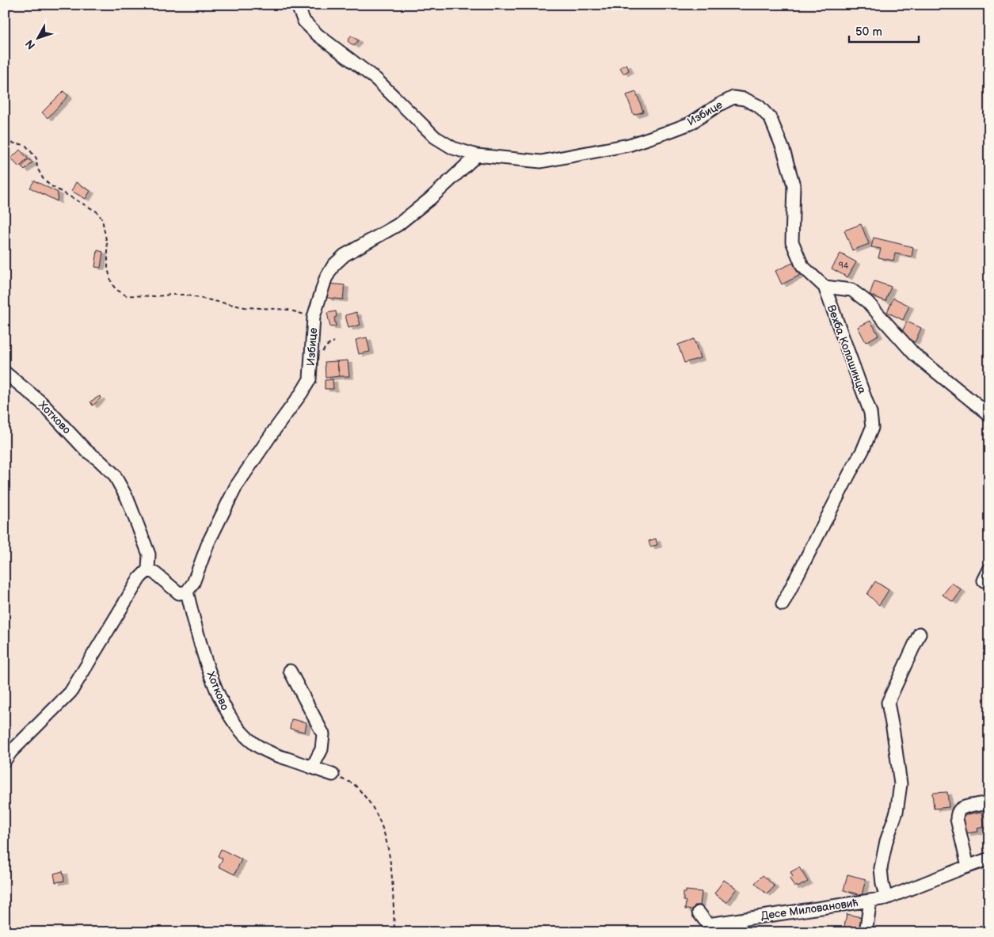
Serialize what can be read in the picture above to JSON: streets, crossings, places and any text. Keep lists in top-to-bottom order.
{
  "streets": {
    "street": [
      "Избице",
      "Вехба Колашинца",
      "Хотково",
      "Десе Миловановић"
    ]
  },
  "crossings": [
    ["Избице", "Вехба Колашинца"],
    ["Избице", "Хотково"]
  ],
  "house_numbers": ["94"],
  "scale_bar": "50 m",
  "north": "bottom left"
}
